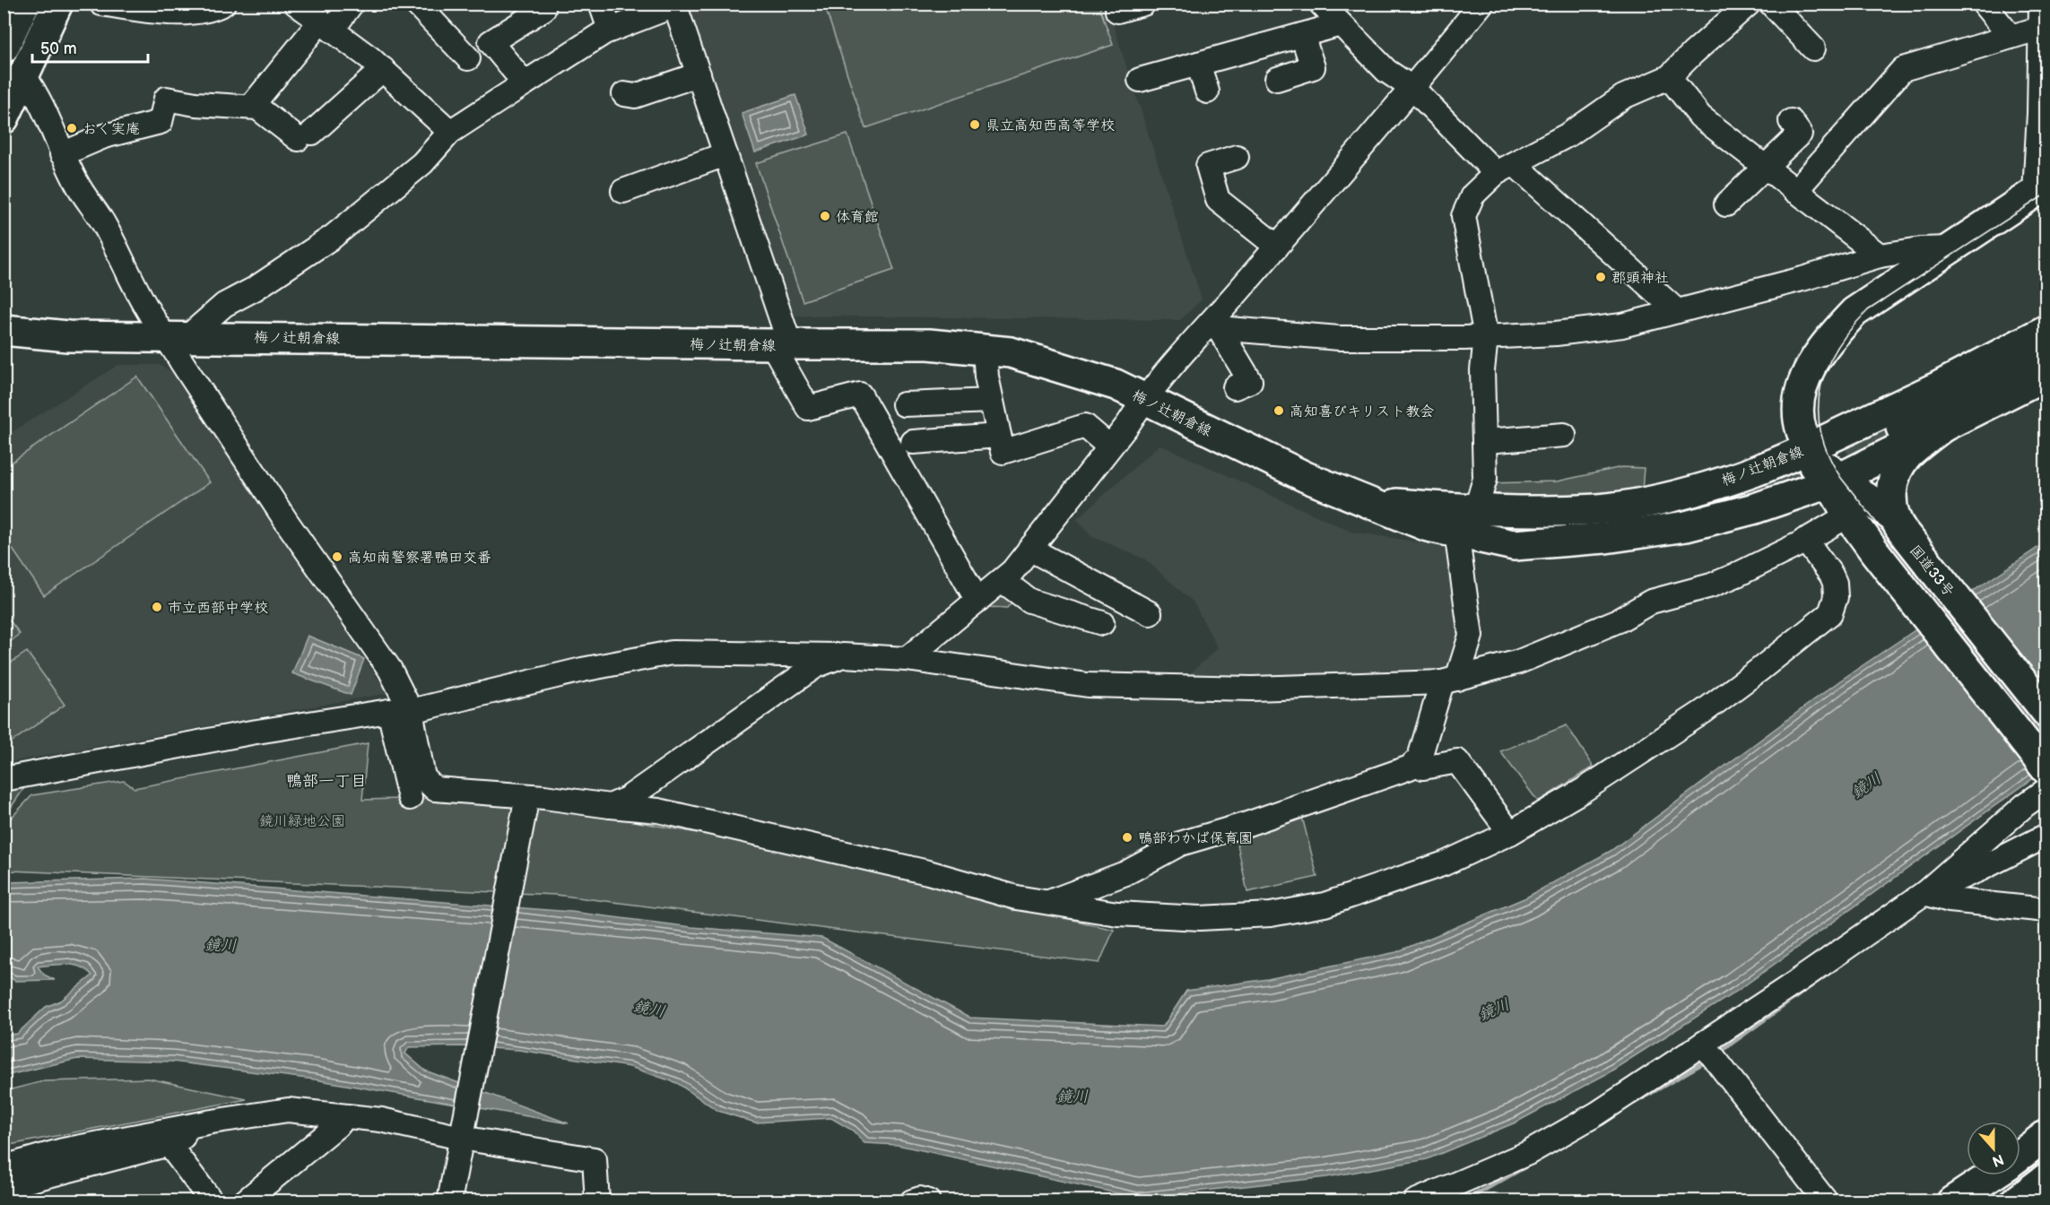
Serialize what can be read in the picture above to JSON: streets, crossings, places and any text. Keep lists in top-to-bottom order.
{
  "streets": {
    "main road": ["梅ノ辻朝倉線", "国道33号"]
  },
  "crossings": [
    ["梅ノ辻朝倉線", "国道33号"]
  ],
  "districts": ["鴨部一丁目"],
  "water": ["鏡川"],
  "parks": ["鏡川緑地公園"],
  "places": [
    "県立高知西高等学校",
    "おく実庵",
    "体育館",
    "郡頭神社",
    "高知喜びキリスト教会",
    "高知南警察署鴨田交番",
    "市立西部中学校",
    "鴨部わかば保育園"
  ],
  "scale_bar": "50 m",
  "north": "bottom"
}
